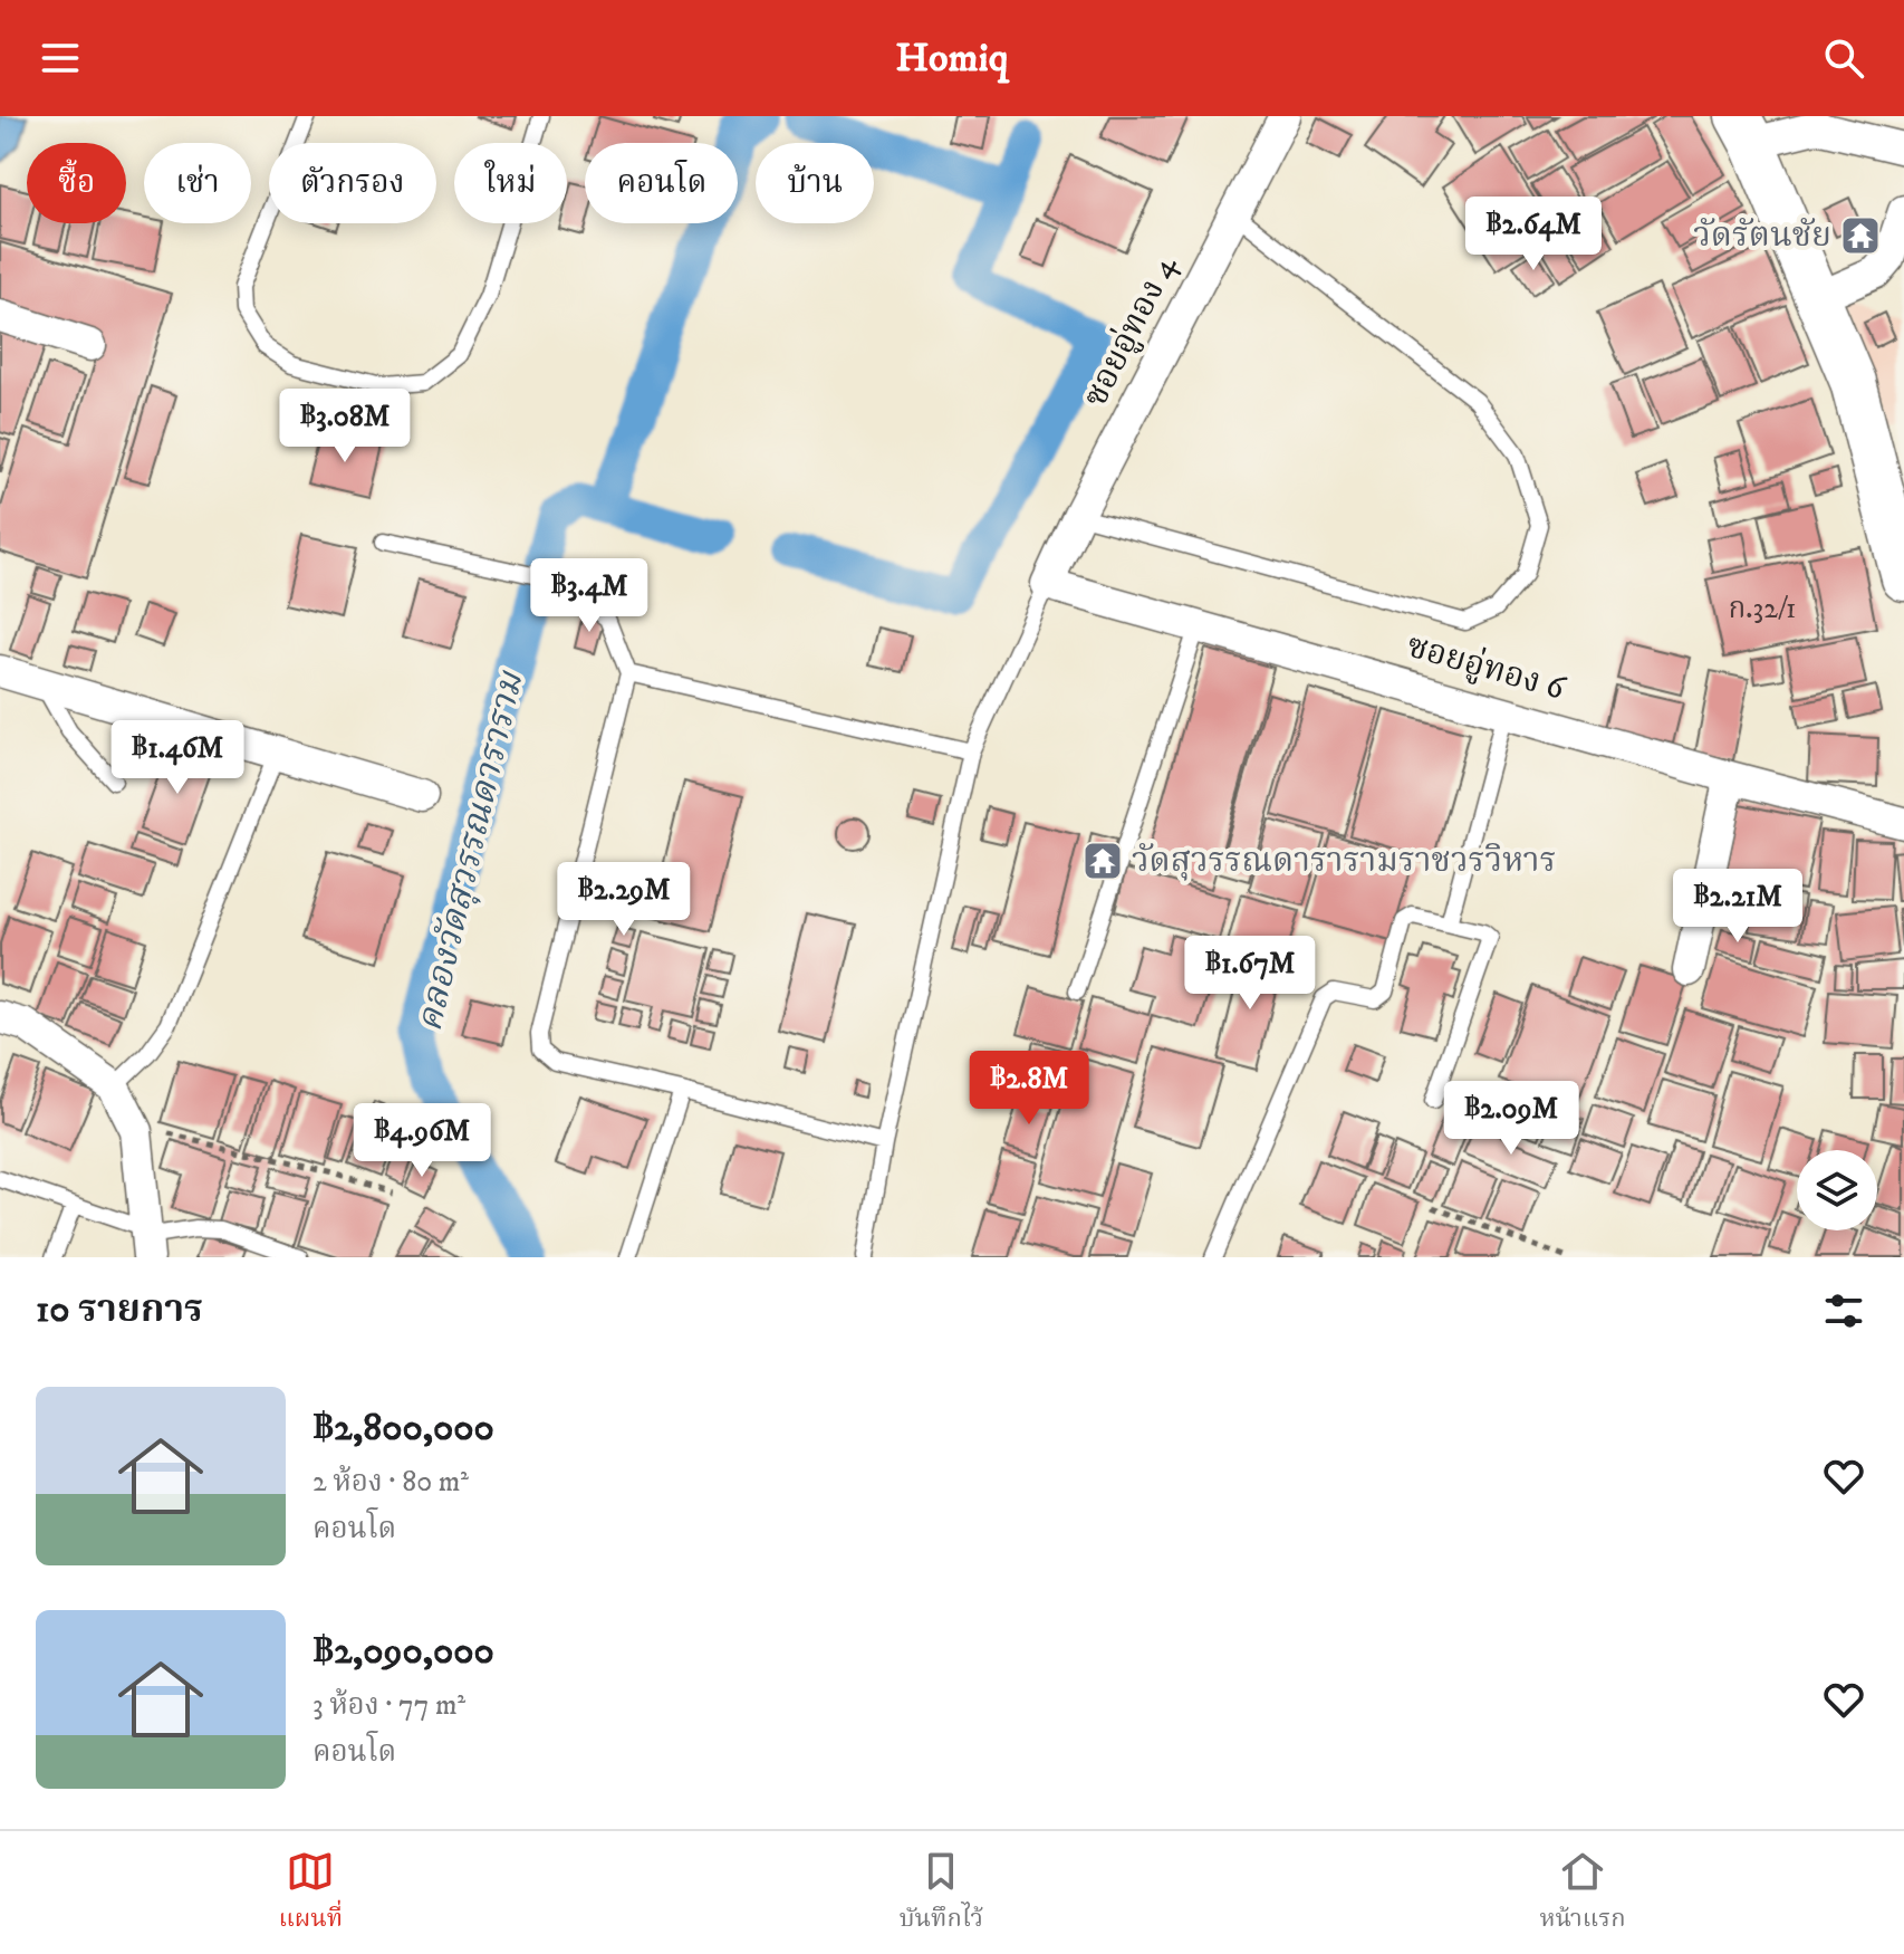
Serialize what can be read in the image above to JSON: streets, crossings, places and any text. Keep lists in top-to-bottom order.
{
  "streets": {
    "street": ["ซอยอู่ทอง 4", "ซอยอู่ทอง 6"]
  },
  "crossings": [
    ["ซอยอู่ทอง 4", "ซอยอู่ทอง 6"]
  ],
  "water": ["คลองวัดสุวรรณดาราราม"],
  "places": {
    "temple": ["วัดรัตนชัย", "วัดสุวรรณดารารามราชวรวิหาร"]
  },
  "house_numbers": ["ก.32/1"],
  "page": {
    "header": "Homiq",
    "chip": [
      "ซื้อ",
      "เช่า",
      "ตัวกรอง",
      "ใหม่",
      "คอนโด",
      "บ้าน"
    ],
    "price": [
      "฿2.64M",
      "฿3.08M",
      "฿3.4M",
      "฿1.46M",
      "฿2.29M",
      "฿2.21M",
      "฿1.67M",
      "฿2.8M",
      "฿2.09M",
      "฿4.96M"
    ],
    "heading": "10 รายการ",
    "list": [
      {
        "name": "฿2,800,000",
        "note": "2 ห้อง · 80 m² · คอนโด"
      },
      {
        "name": "฿2,090,000",
        "note": "3 ห้อง · 77 m² · คอนโด"
      }
    ],
    "tabs": ["แผนที่", "บันทึกไว้", "หน้าแรก"]
  }
}
